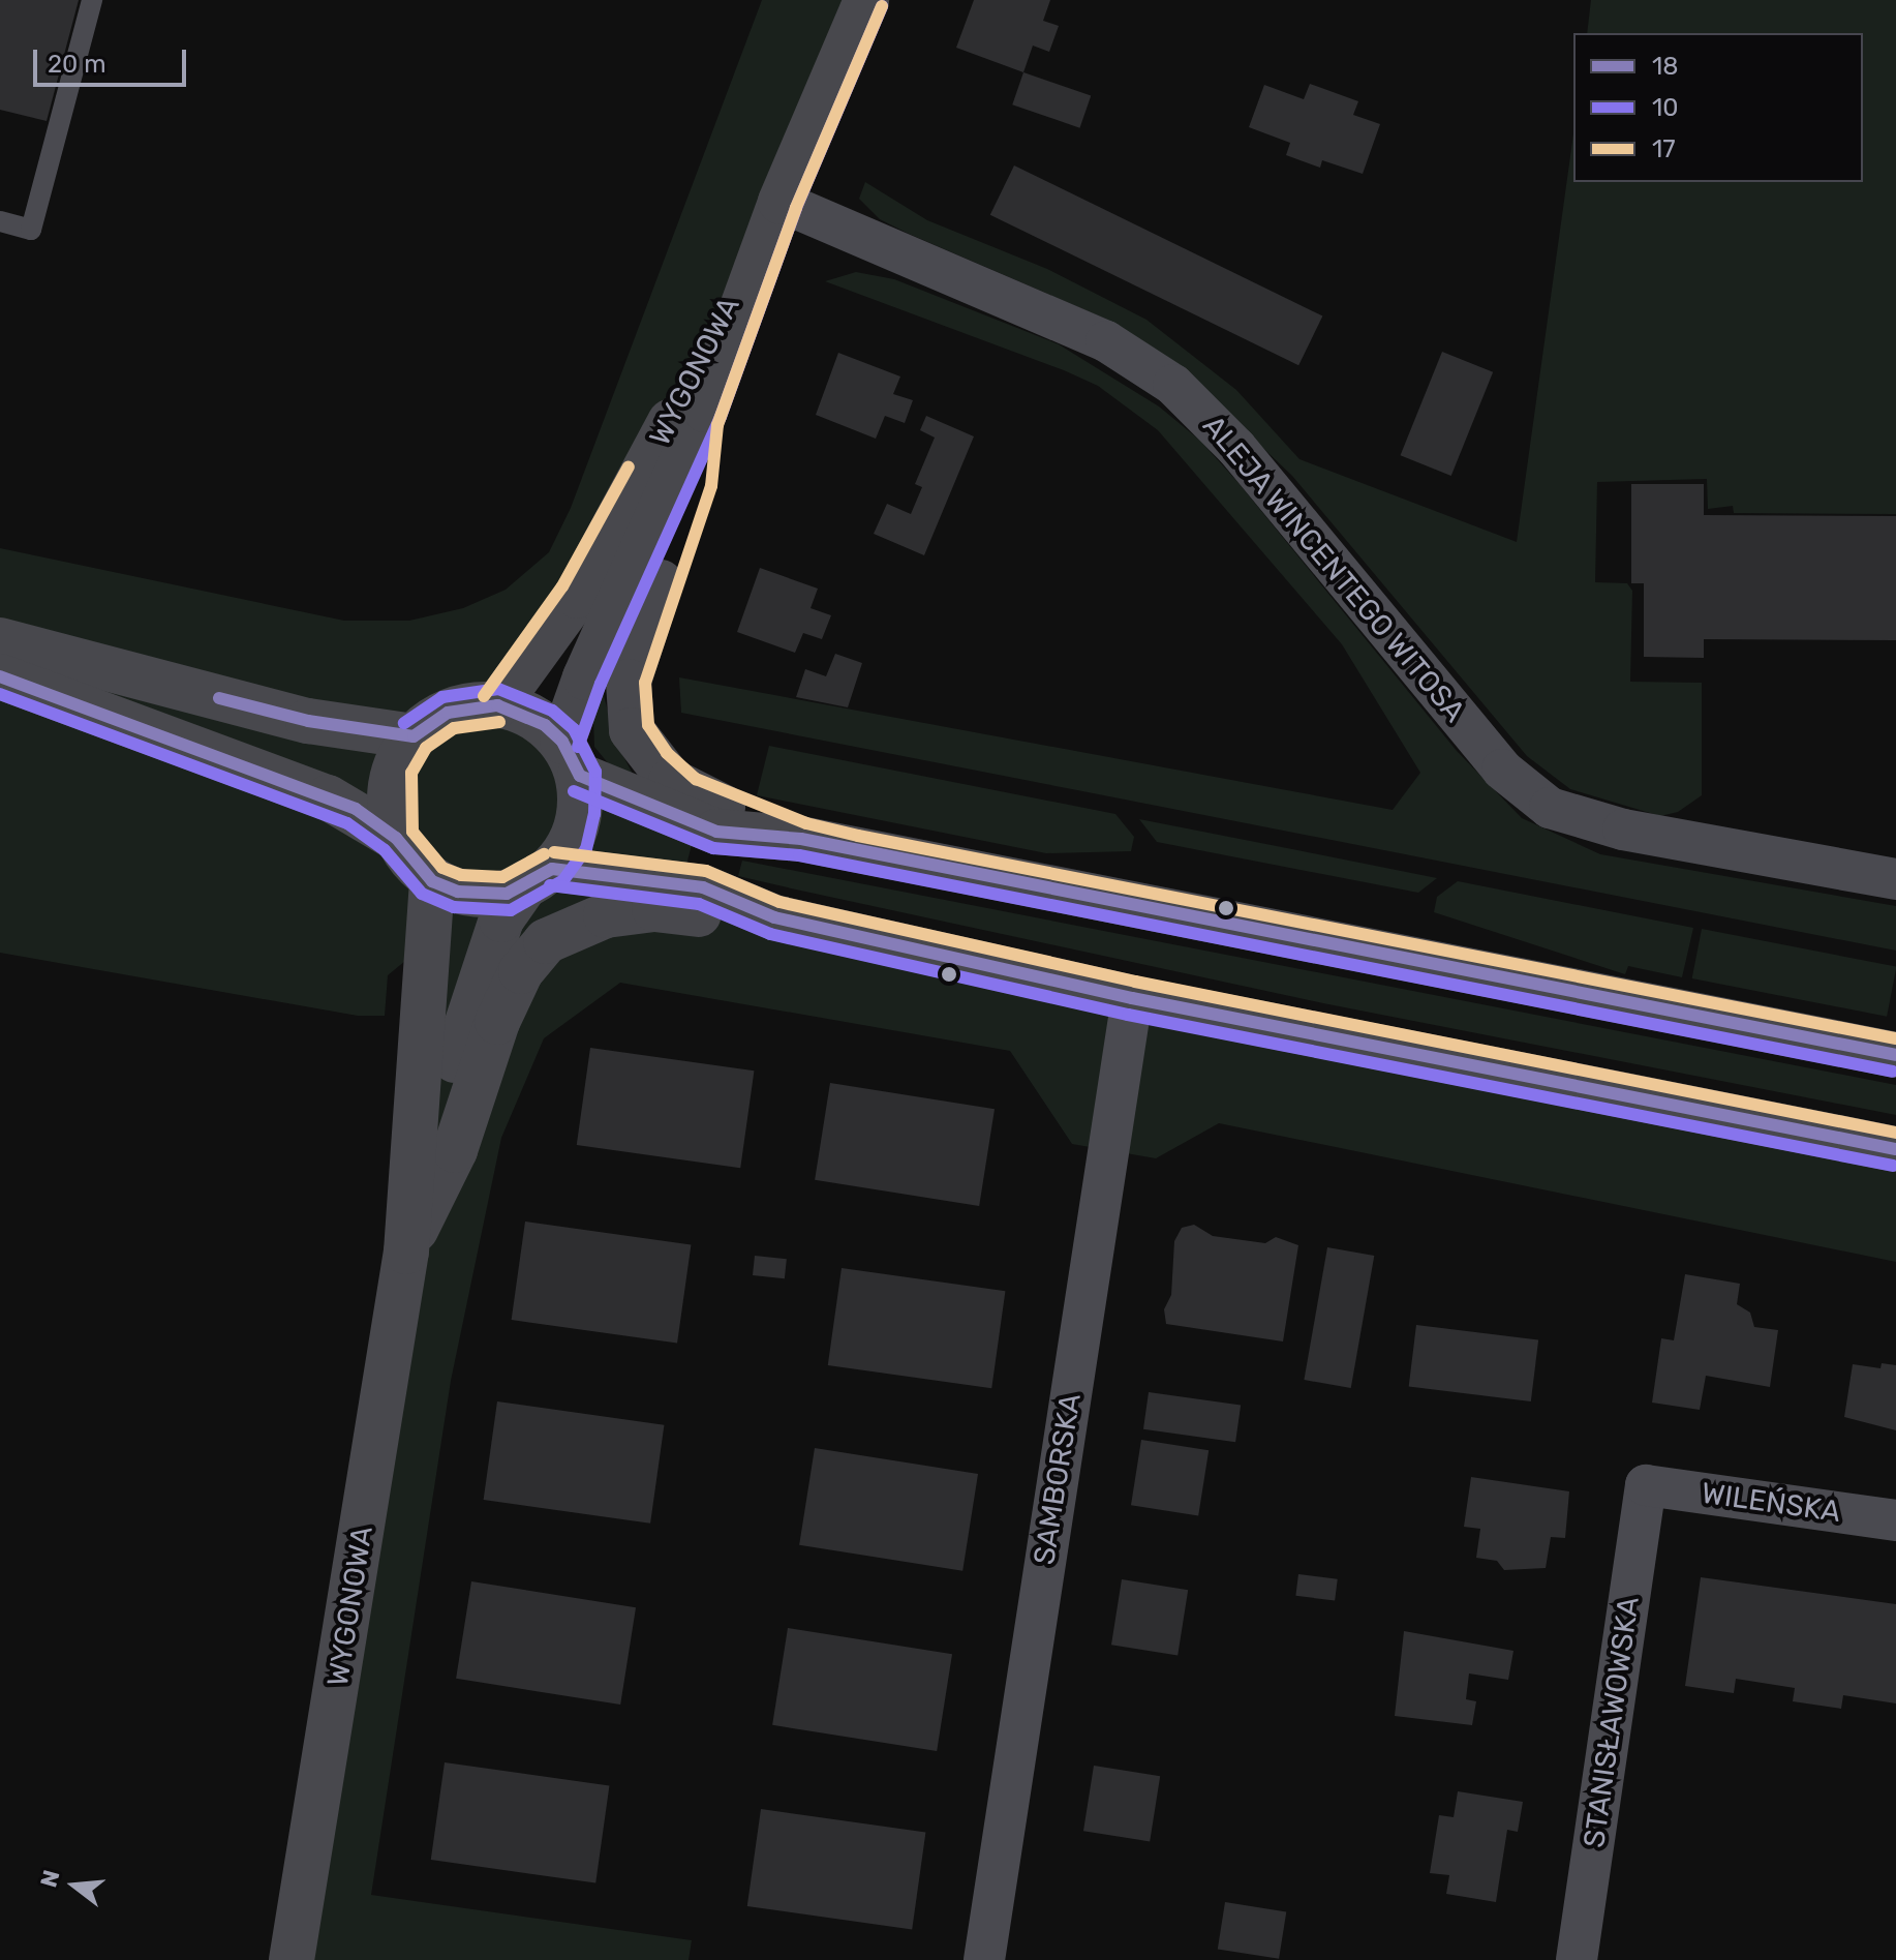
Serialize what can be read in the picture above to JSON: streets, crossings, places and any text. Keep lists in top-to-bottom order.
{
  "streets": {
    "street": [
      "WYGONOWA",
      "ALEJA WINCENTEGO WITOSA",
      "SAMBORSKA",
      "WILEŃSKA",
      "STANISŁAWOWSKA"
    ]
  },
  "crossings": [
    ["WYGONOWA", "ALEJA WINCENTEGO WITOSA"],
    ["WILEŃSKA", "STANISŁAWOWSKA"]
  ],
  "lines": ["transit line 10", "transit line 17", "transit line 18"],
  "legend": ["18", "10", "17"],
  "scale_bar": "20 m",
  "north": "left"
}
